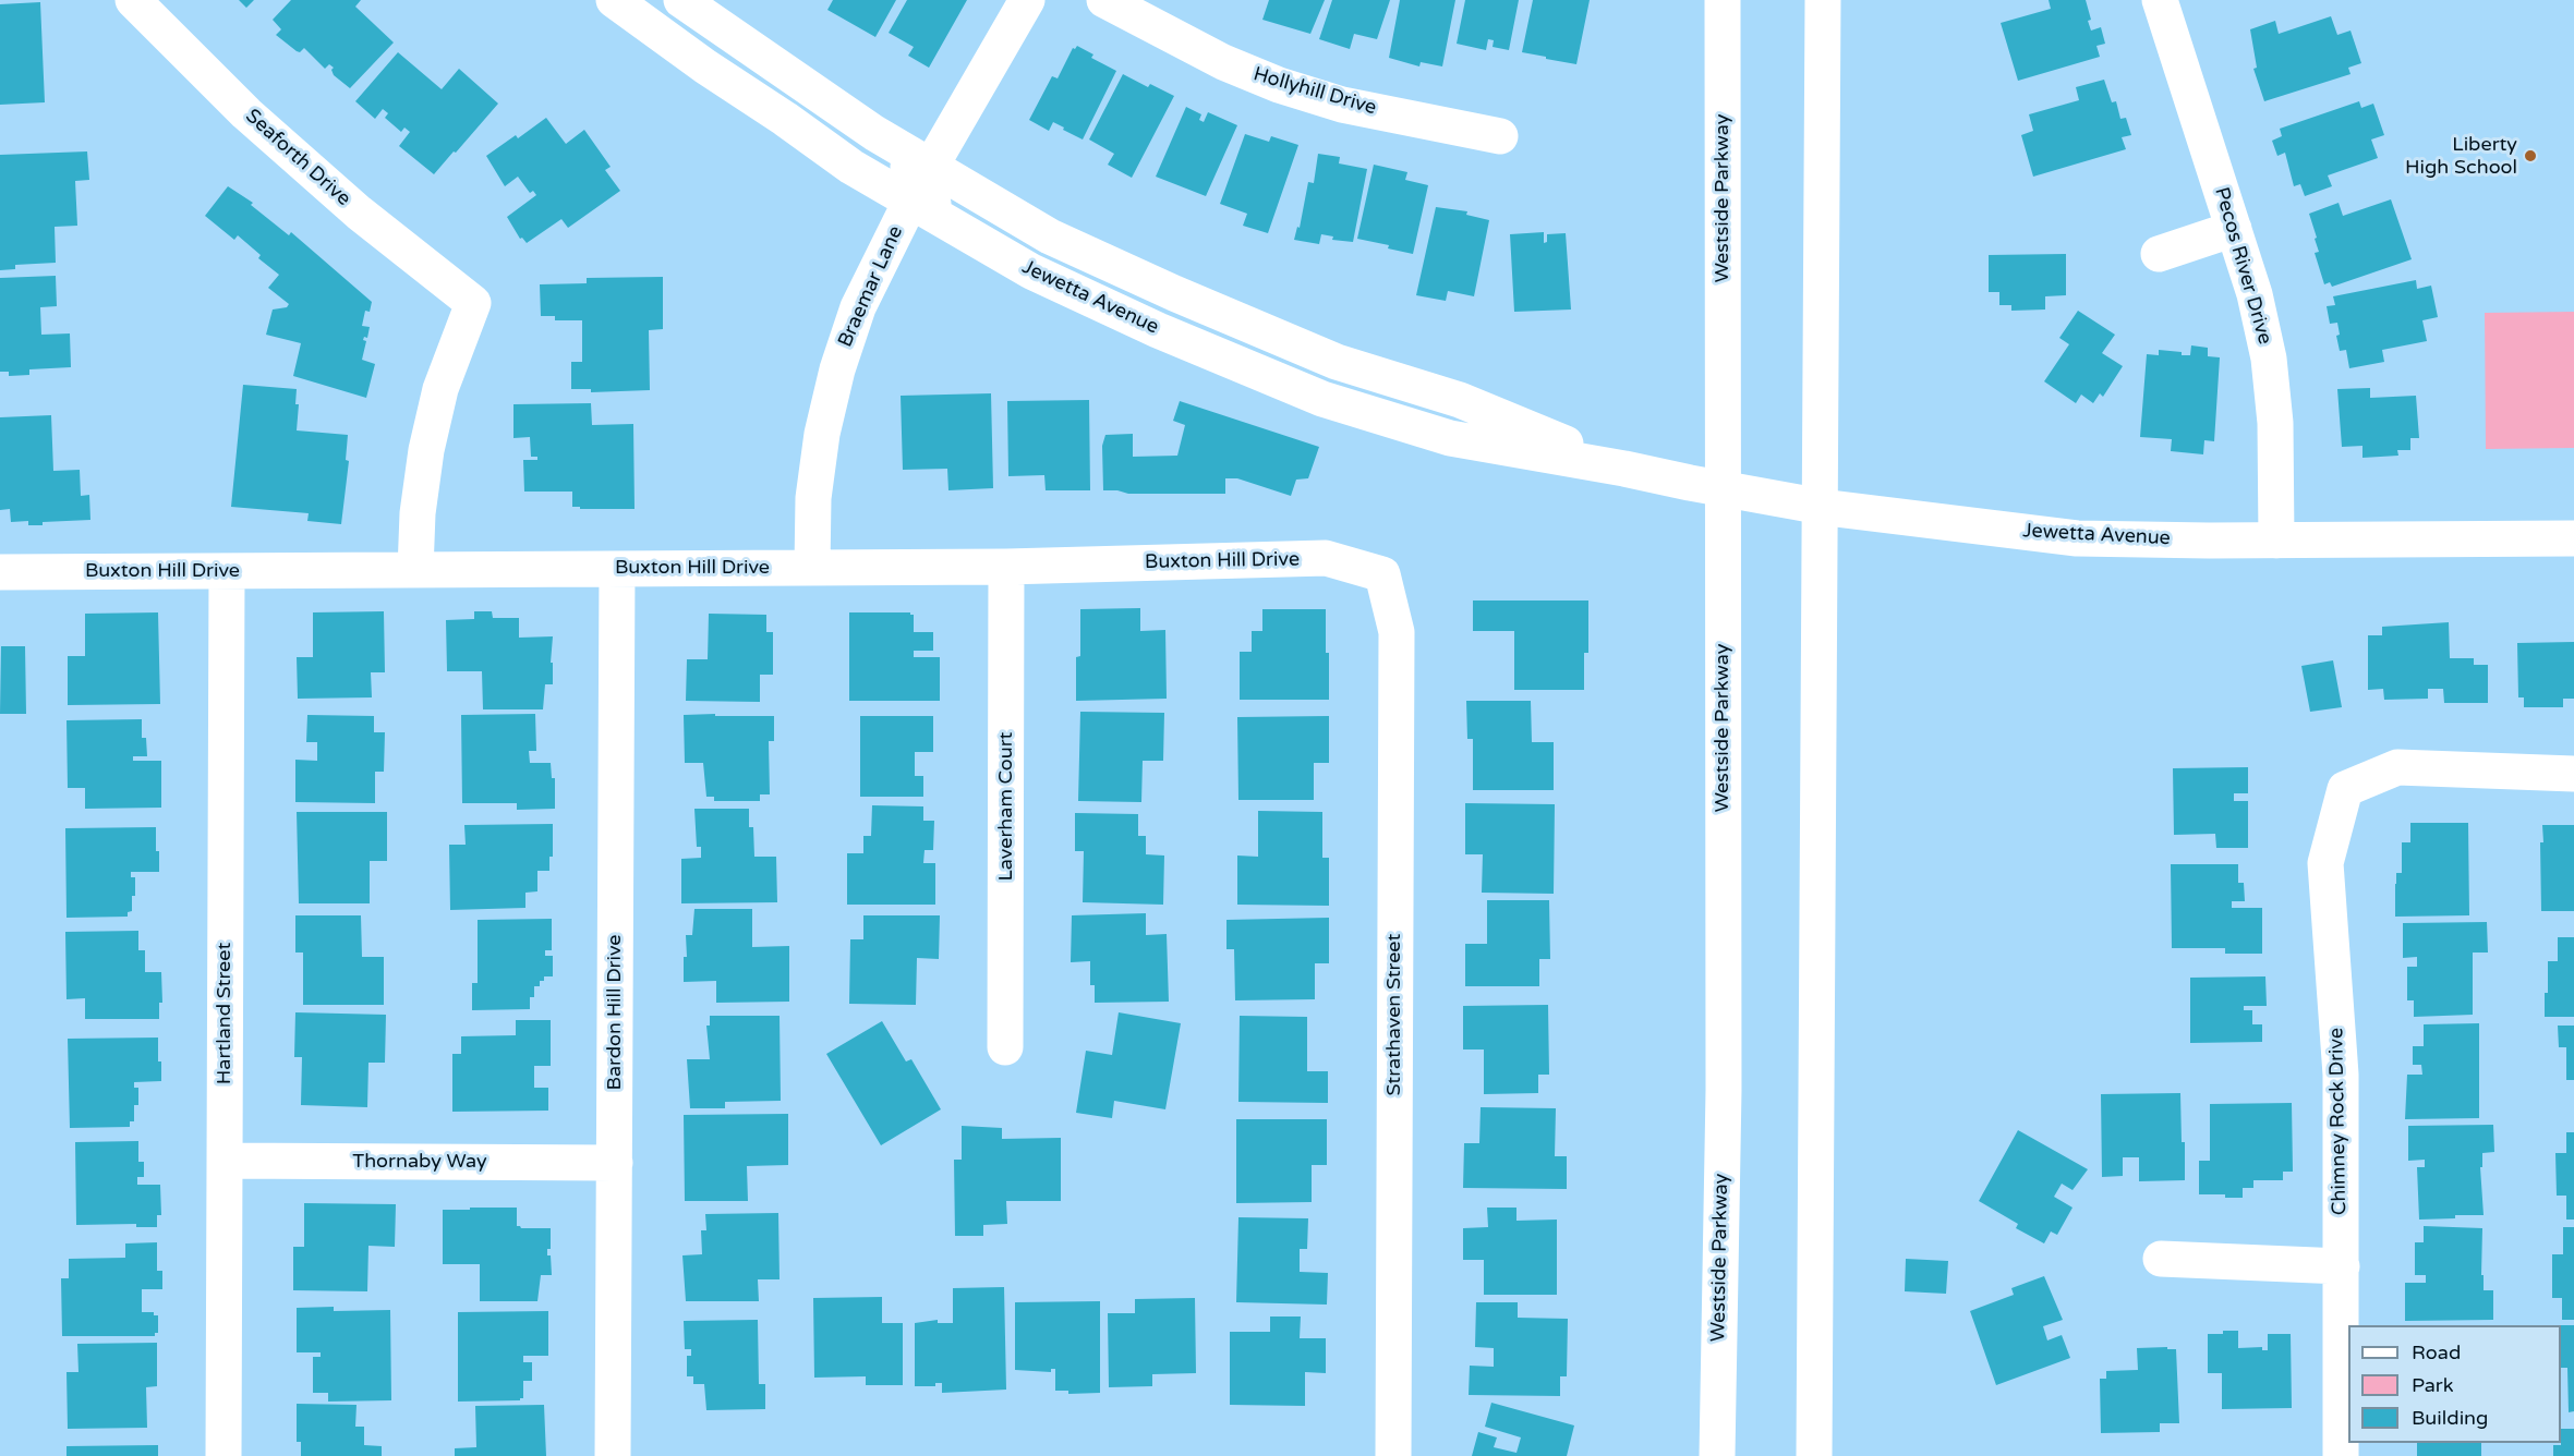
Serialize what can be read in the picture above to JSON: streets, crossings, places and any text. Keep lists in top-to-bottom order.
{
  "streets": {
    "main road": [
      "Hollyhill Drive",
      "Seaforth Drive",
      "Westside Parkway",
      "Pecos River Drive",
      "Braemar Lane",
      "Jewetta Avenue",
      "Buxton Hill Drive",
      "Laverham Court",
      "Bardon Hill Drive",
      "Hartland Street",
      "Strathaven Street",
      "Chimney Rock Drive",
      "Thornaby Way"
    ]
  },
  "crossings": [
    ["Seaforth Drive", "Buxton Hill Drive"],
    ["Pecos River Drive", "Jewetta Avenue"],
    ["Braemar Lane", "Jewetta Avenue"],
    ["Braemar Lane", "Buxton Hill Drive"],
    ["Buxton Hill Drive", "Laverham Court"],
    ["Buxton Hill Drive", "Bardon Hill Drive"],
    ["Buxton Hill Drive", "Hartland Street"],
    ["Buxton Hill Drive", "Strathaven Street"],
    ["Bardon Hill Drive", "Thornaby Way"],
    ["Hartland Street", "Thornaby Way"]
  ],
  "places": ["Liberty High School"],
  "legend": ["Road", "Park", "Building"]
}
